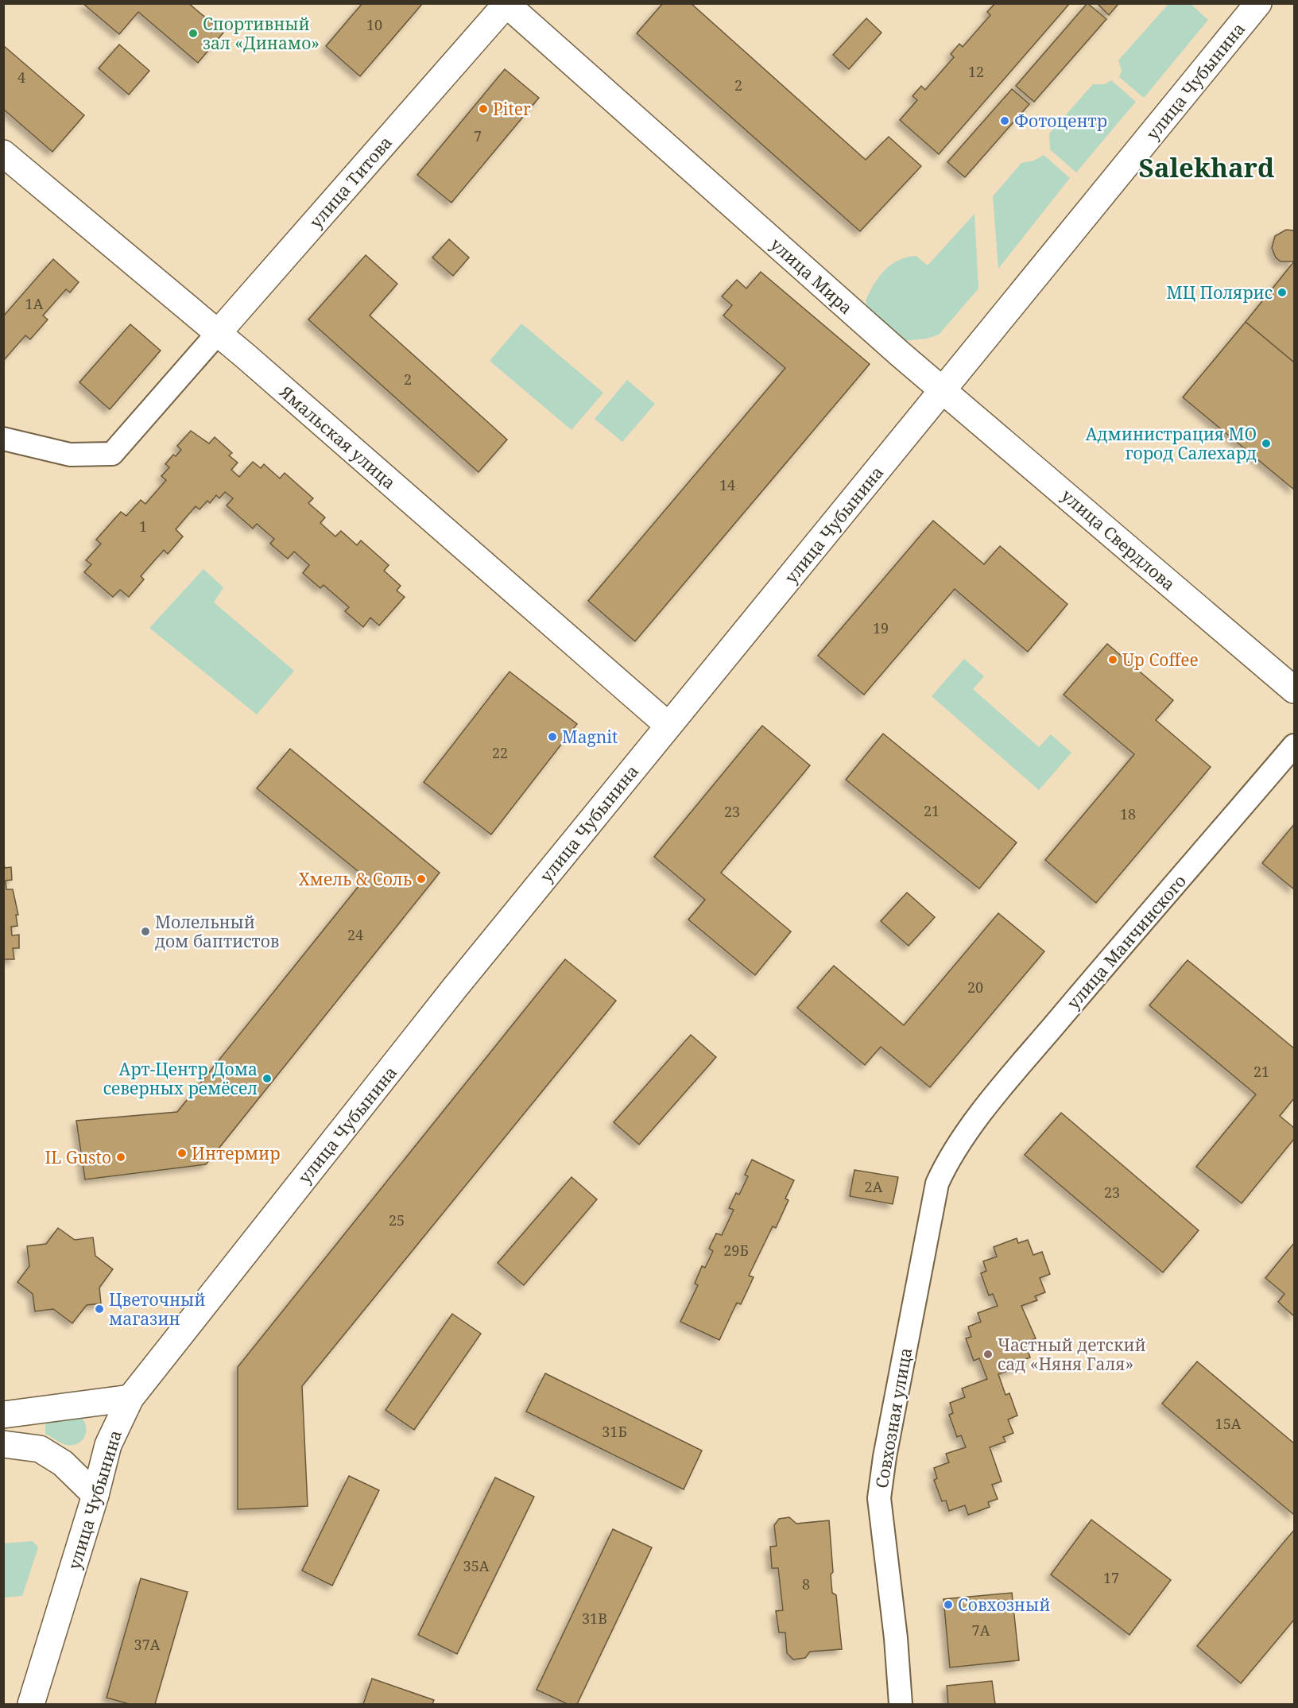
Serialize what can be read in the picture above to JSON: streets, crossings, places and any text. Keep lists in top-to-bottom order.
{
  "streets": {
    "street": [
      "улица Чубынина",
      "улица Титова",
      "улица Мира",
      "Ямальская улица",
      "улица Свердлова",
      "улица Манчинского",
      "Совхозная улица"
    ]
  },
  "crossings": [
    ["улица Чубынина", "улица Мира"],
    ["улица Чубынина", "Ямальская улица"],
    ["улица Чубынина", "улица Свердлова"],
    ["улица Титова", "улица Мира"],
    ["улица Титова", "Ямальская улица"],
    ["улица Мира", "улица Свердлова"],
    ["улица Манчинского", "Совхозная улица"]
  ],
  "districts": ["Salekhard"],
  "places": [
    "Спортивный зал «Динамо»",
    "Piter",
    "Фотоцентр",
    "МЦ Полярис",
    "Администрация МО город Салехард",
    "Up Coffee",
    "Magnit",
    "Хмель & Соль",
    "Молельный дом баптистов",
    "Арт-Центр Дома северных ремёсел",
    "Интермир",
    "IL Gusto",
    "Цветочный магазин",
    "Частный детский сад «Няня Галя»",
    "Совхозный"
  ],
  "house_numbers": [
    "10",
    "12",
    "4",
    "2",
    "7",
    "1А",
    "2",
    "14",
    "1",
    "19",
    "22",
    "21",
    "23",
    "18",
    "24",
    "20",
    "21",
    "2А",
    "23",
    "25",
    "29Б",
    "15А",
    "31Б",
    "35А",
    "17",
    "8",
    "31В",
    "7А",
    "37А"
  ]
}
